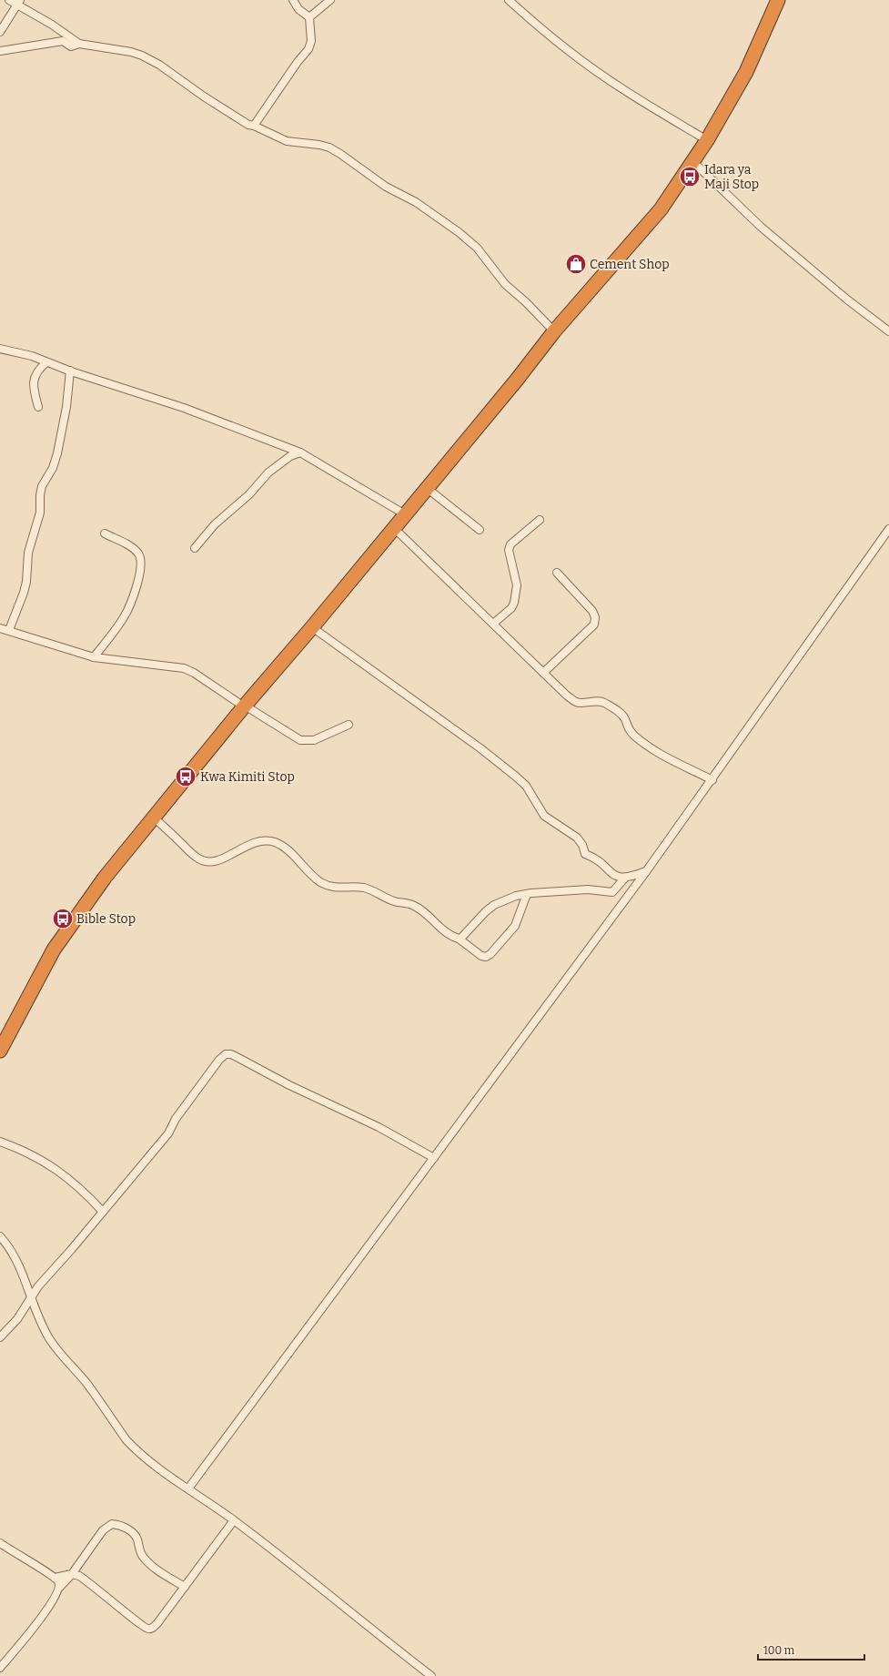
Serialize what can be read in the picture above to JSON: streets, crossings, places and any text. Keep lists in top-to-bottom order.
{
  "places": {
    "bus stop": ["Idara ya Maji Stop", "Kwa Kimiti Stop", "Bible Stop"],
    "shop": ["Cement Shop"]
  },
  "scale_bar": "100 m"
}
